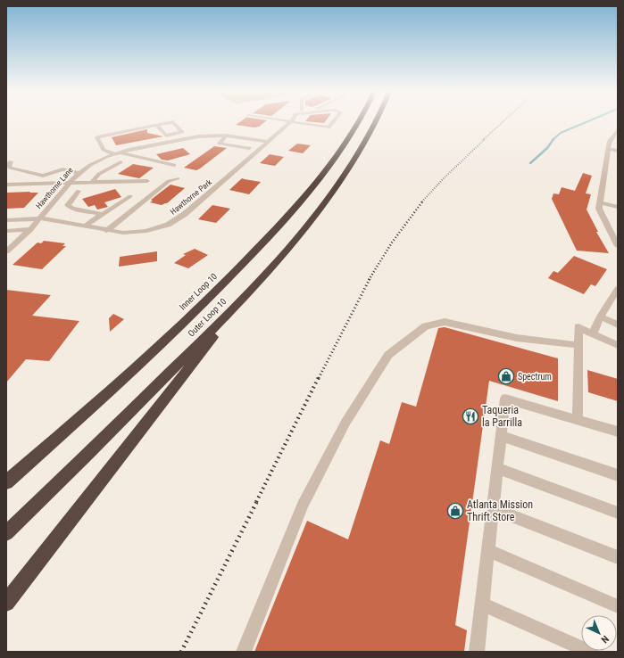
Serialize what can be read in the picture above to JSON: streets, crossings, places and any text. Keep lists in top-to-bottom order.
{
  "streets": {
    "highway": ["Inner Loop 10", "Outer Loop 10"],
    "street": ["Hawthorne Lane", "Hawthorne Park"]
  },
  "crossings": [
    ["Hawthorne Lane", "Hawthorne Park"]
  ],
  "places": {
    "shop": ["Spectrum", "Atlanta Mission Thrift Store"],
    "restaurant": ["Taqueria la Parrilla"]
  },
  "north": "bottom right"
}
